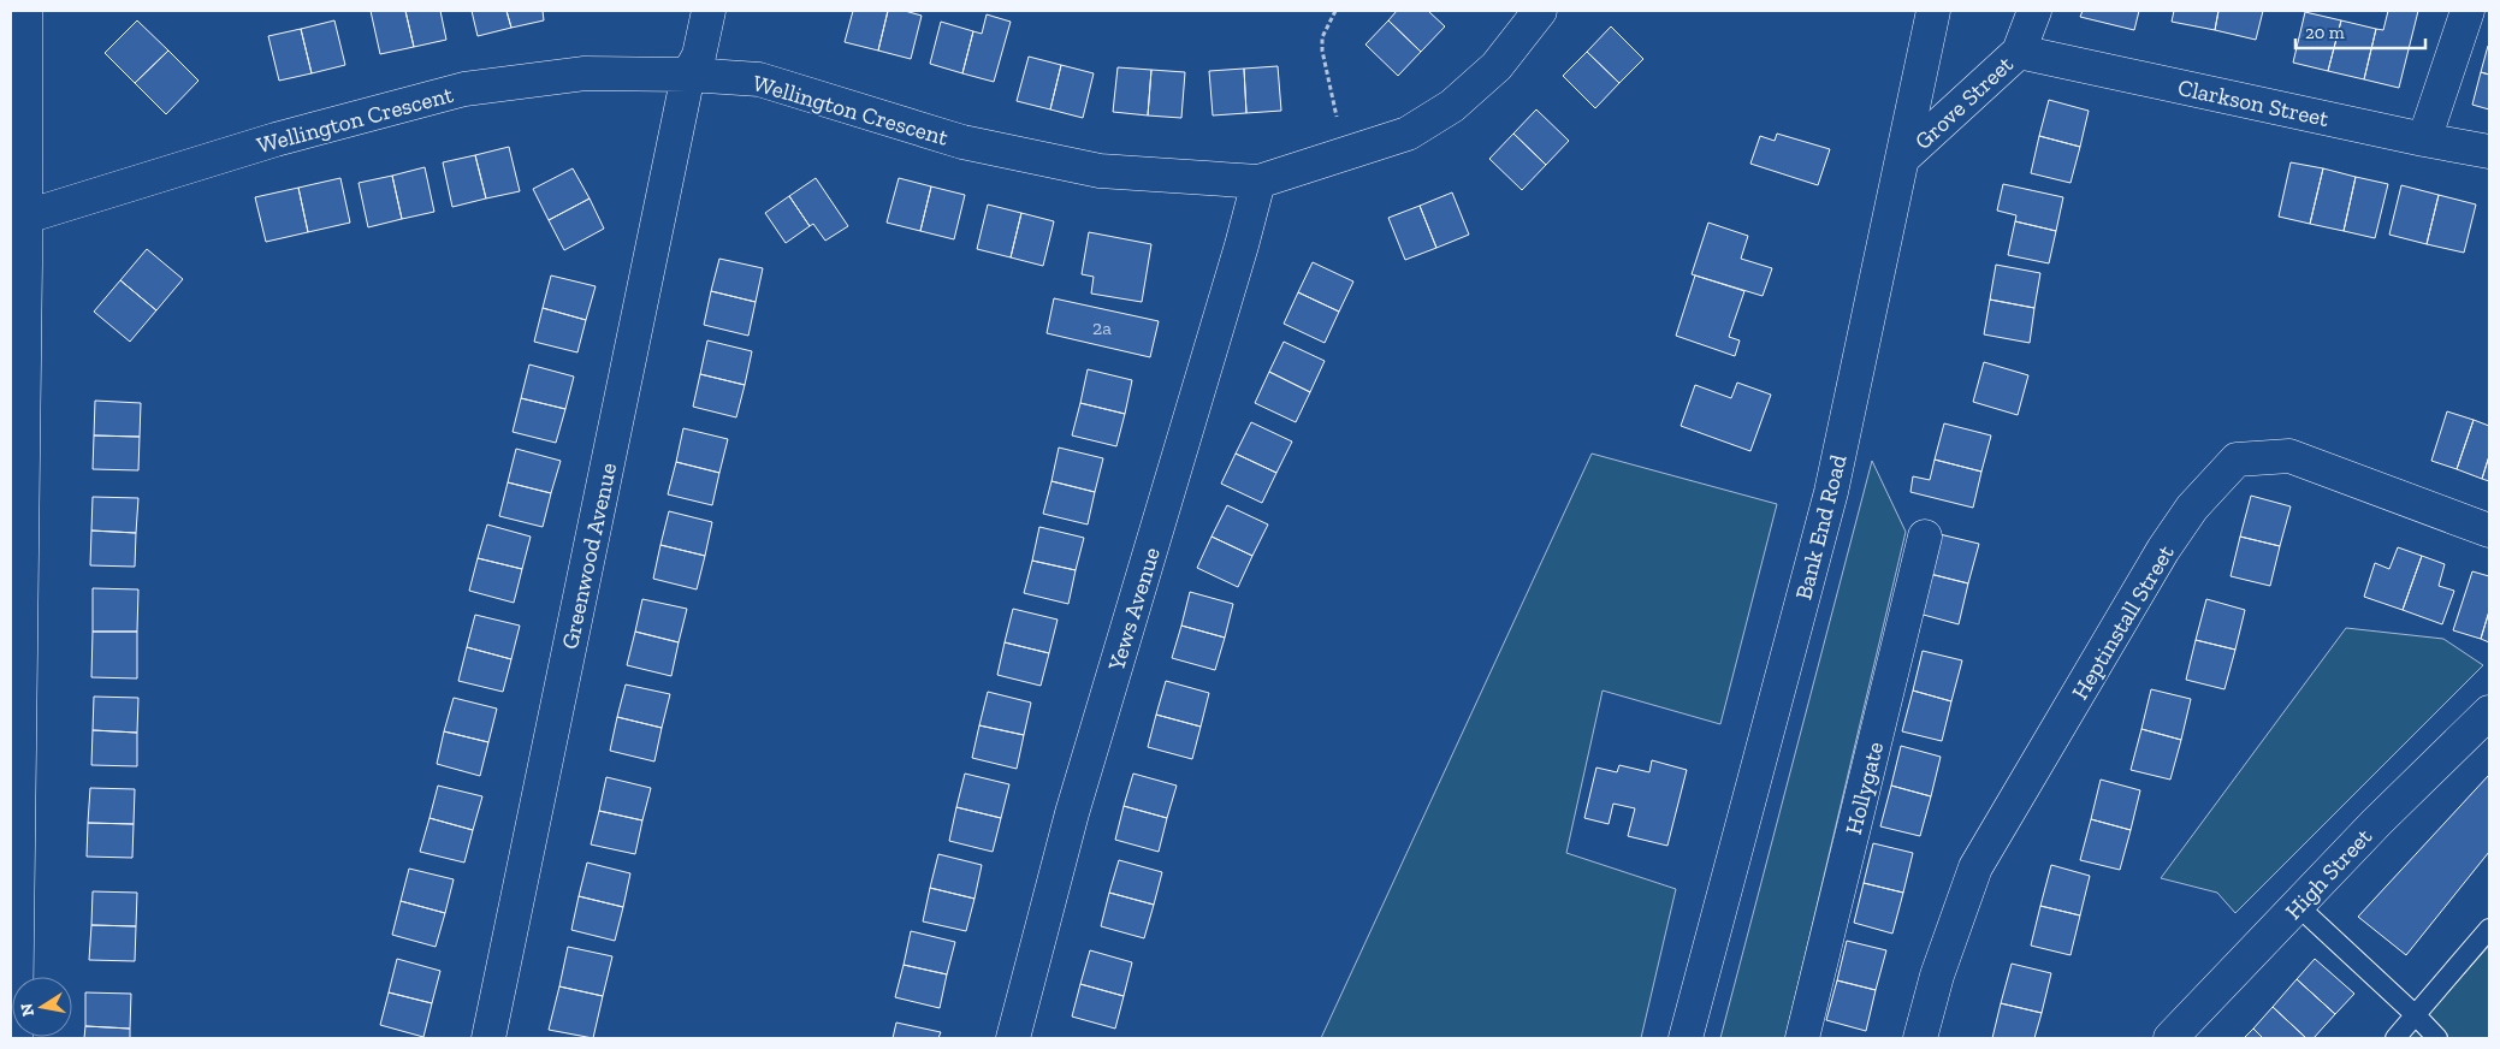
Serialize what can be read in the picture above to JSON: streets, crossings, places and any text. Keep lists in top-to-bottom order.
{
  "streets": {
    "street": [
      "Grove Street",
      "Clarkson Street",
      "Wellington Crescent",
      "Bank End Road",
      "Greenwood Avenue",
      "Yews Avenue",
      "Heptinstall Street",
      "Hollygate",
      "High Street"
    ]
  },
  "crossings": [
    ["Grove Street", "Clarkson Street"],
    ["Grove Street", "Bank End Road"],
    ["Wellington Crescent", "Greenwood Avenue"],
    ["Wellington Crescent", "Yews Avenue"]
  ],
  "house_numbers": ["2a"],
  "scale_bar": "20 m",
  "north": "left"
}
